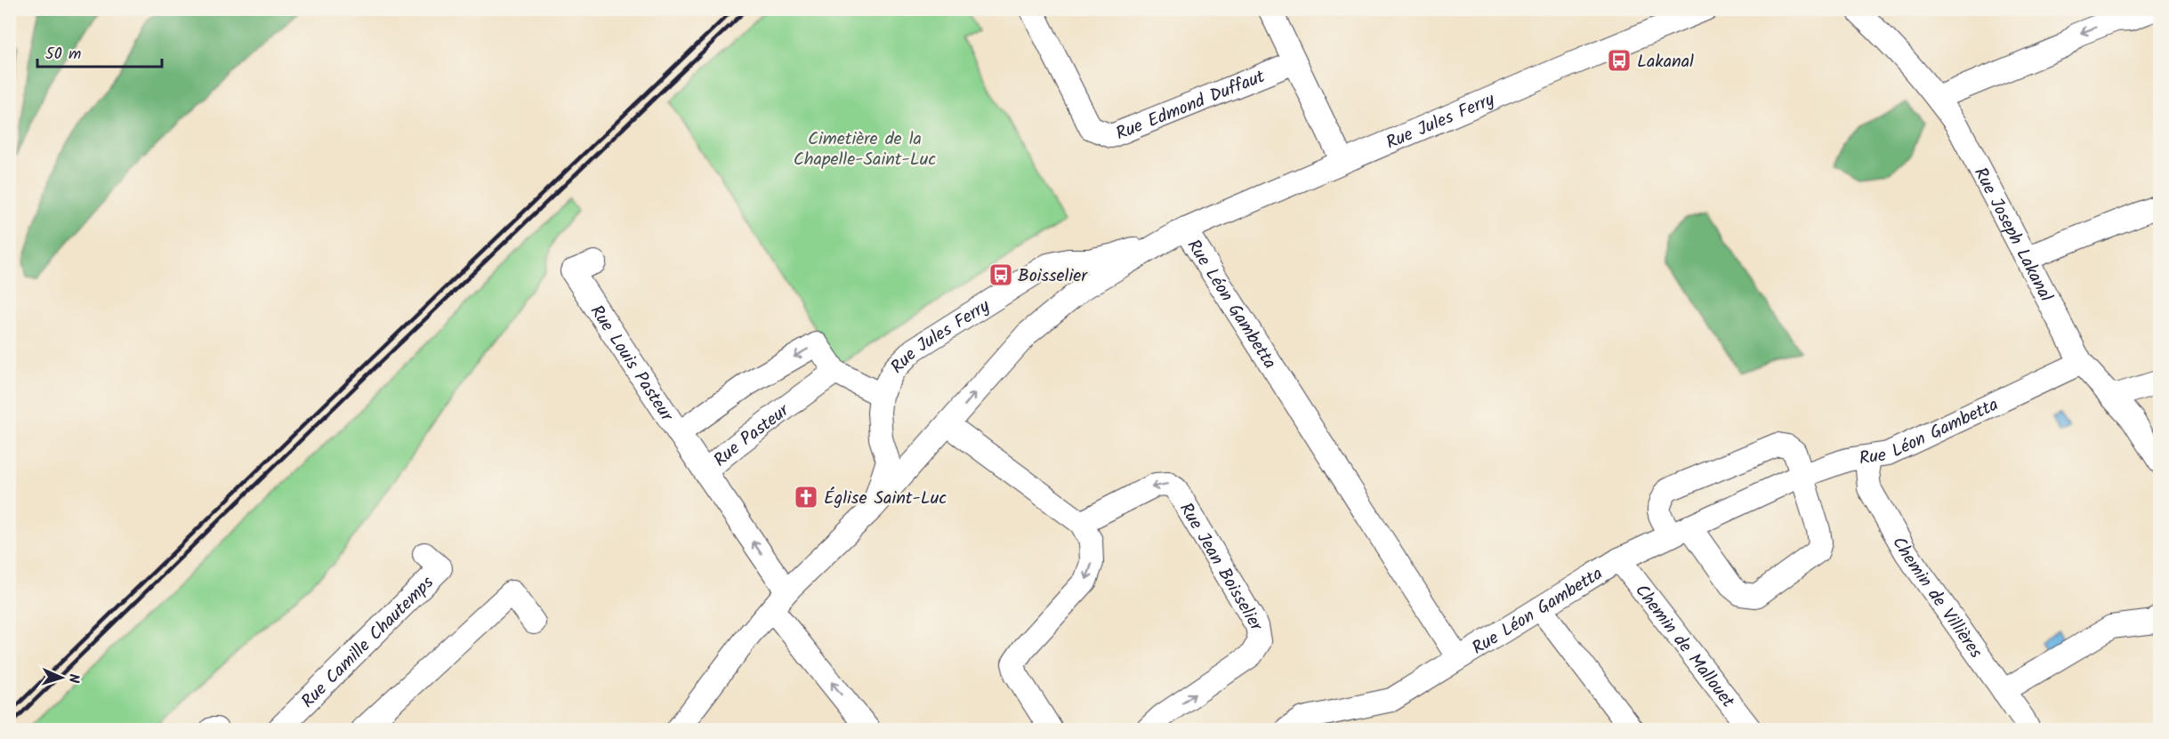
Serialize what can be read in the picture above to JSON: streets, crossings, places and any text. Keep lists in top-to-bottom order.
{
  "streets": {
    "street": [
      "Rue Edmond Duffaut",
      "Rue Jules Ferry",
      "Rue Joseph Lakanal",
      "Rue Léon Gambetta",
      "Rue Louis Pasteur",
      "Rue Pasteur",
      "Rue Jean Boisselier",
      "Chemin de Villières",
      "Rue Camille Chautemps",
      "Chemin de Mallouet"
    ]
  },
  "crossings": [
    ["Rue Jules Ferry", "Rue Léon Gambetta"],
    ["Rue Jules Ferry", "Rue Pasteur"],
    ["Rue Joseph Lakanal", "Rue Léon Gambetta"],
    ["Rue Léon Gambetta", "Chemin de Villières"],
    ["Rue Léon Gambetta", "Chemin de Mallouet"],
    ["Rue Louis Pasteur", "Rue Pasteur"]
  ],
  "one_way": ["Rue Pasteur"],
  "parks": ["Cimetière de la Chapelle-Saint-Luc"],
  "places": {
    "bus stop": ["Lakanal", "Boisselier"],
    "church": ["Église Saint-Luc"]
  },
  "scale_bar": "50 m",
  "north": "right"
}
